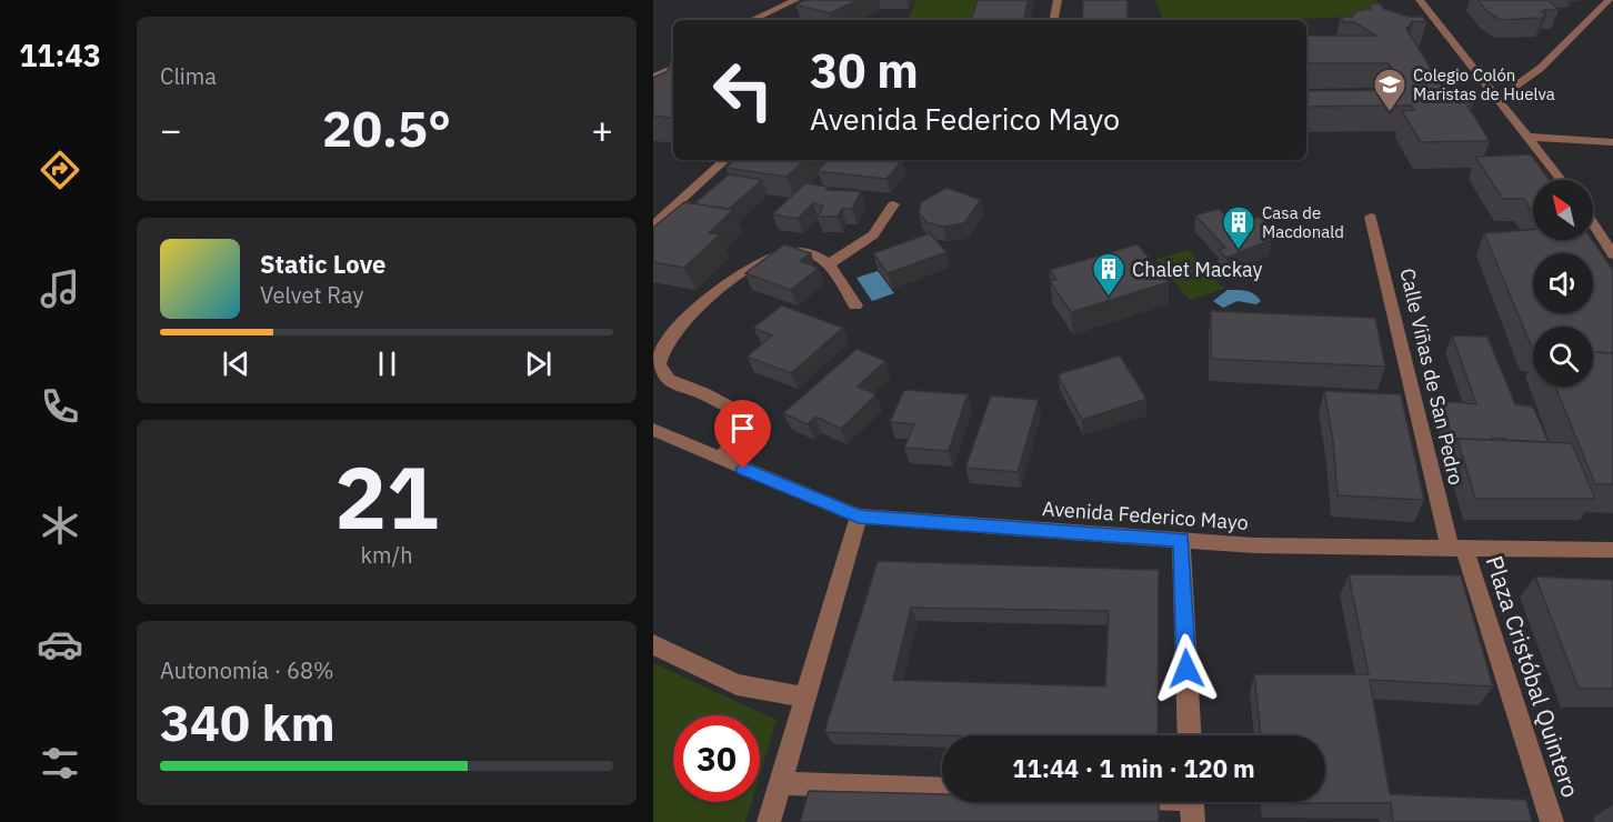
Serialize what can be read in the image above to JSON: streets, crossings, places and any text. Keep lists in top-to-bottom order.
{
  "streets": {
    "street": ["Calle Viñas de San Pedro", "Avenida Federico Mayo", "Plaza Cristóbal Quintero"]
  },
  "crossings": [
    ["Calle Viñas de San Pedro", "Avenida Federico Mayo"],
    ["Calle Viñas de San Pedro", "Plaza Cristóbal Quintero"],
    ["Avenida Federico Mayo", "Plaza Cristóbal Quintero"]
  ],
  "places": {
    "school or university": ["Colegio Colón Maristas de Huelva"],
    "building": ["Casa de Macdonald", "Chalet Mackay"]
  },
  "north": "top left",
  "page": {
    "tabs": "11:43",
    "tile": [
      "Clima",
      ["21", "km/h"],
      ["Autonomía · 68%", "340 km"]
    ],
    "turn": ["30 m", "Avenida Federico Mayo"],
    "heat": ["−", "20.5°", "+"],
    "song": ["Static Love", "Velvet Ray"],
    "limit": "30",
    "trip": "11:44 · 1 min · 120 m"
  }
}
